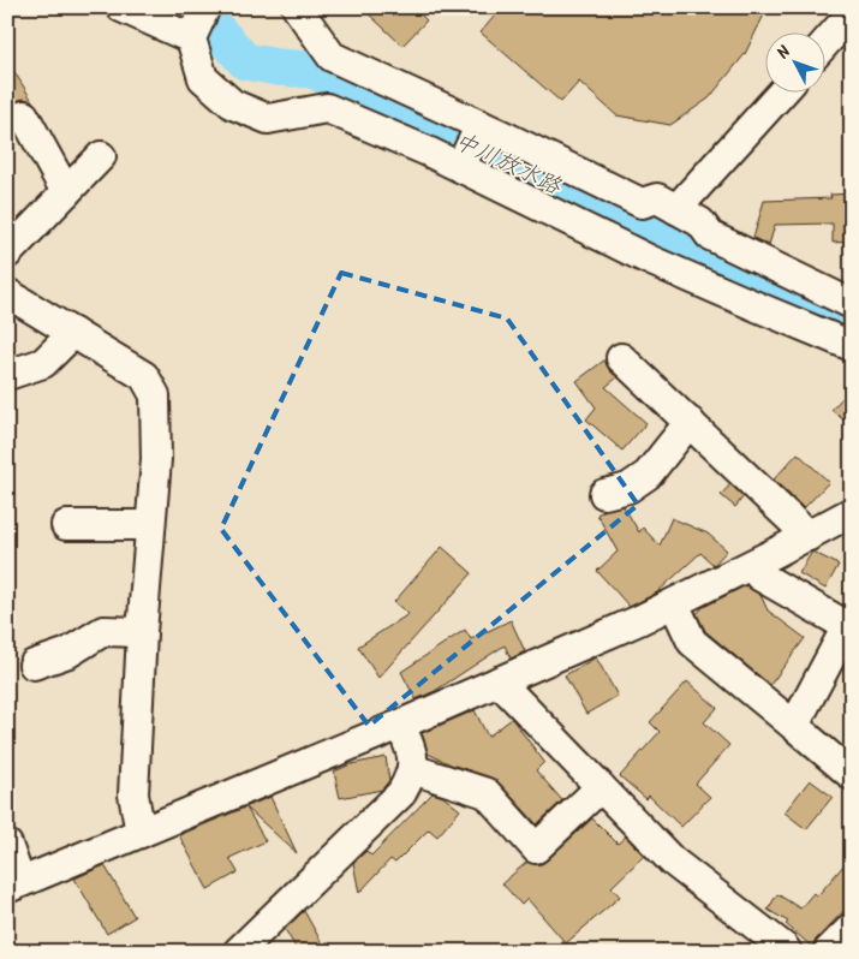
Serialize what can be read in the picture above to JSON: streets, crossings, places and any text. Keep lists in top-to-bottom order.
{
  "water": ["中川放水路"],
  "north": "top left"
}
